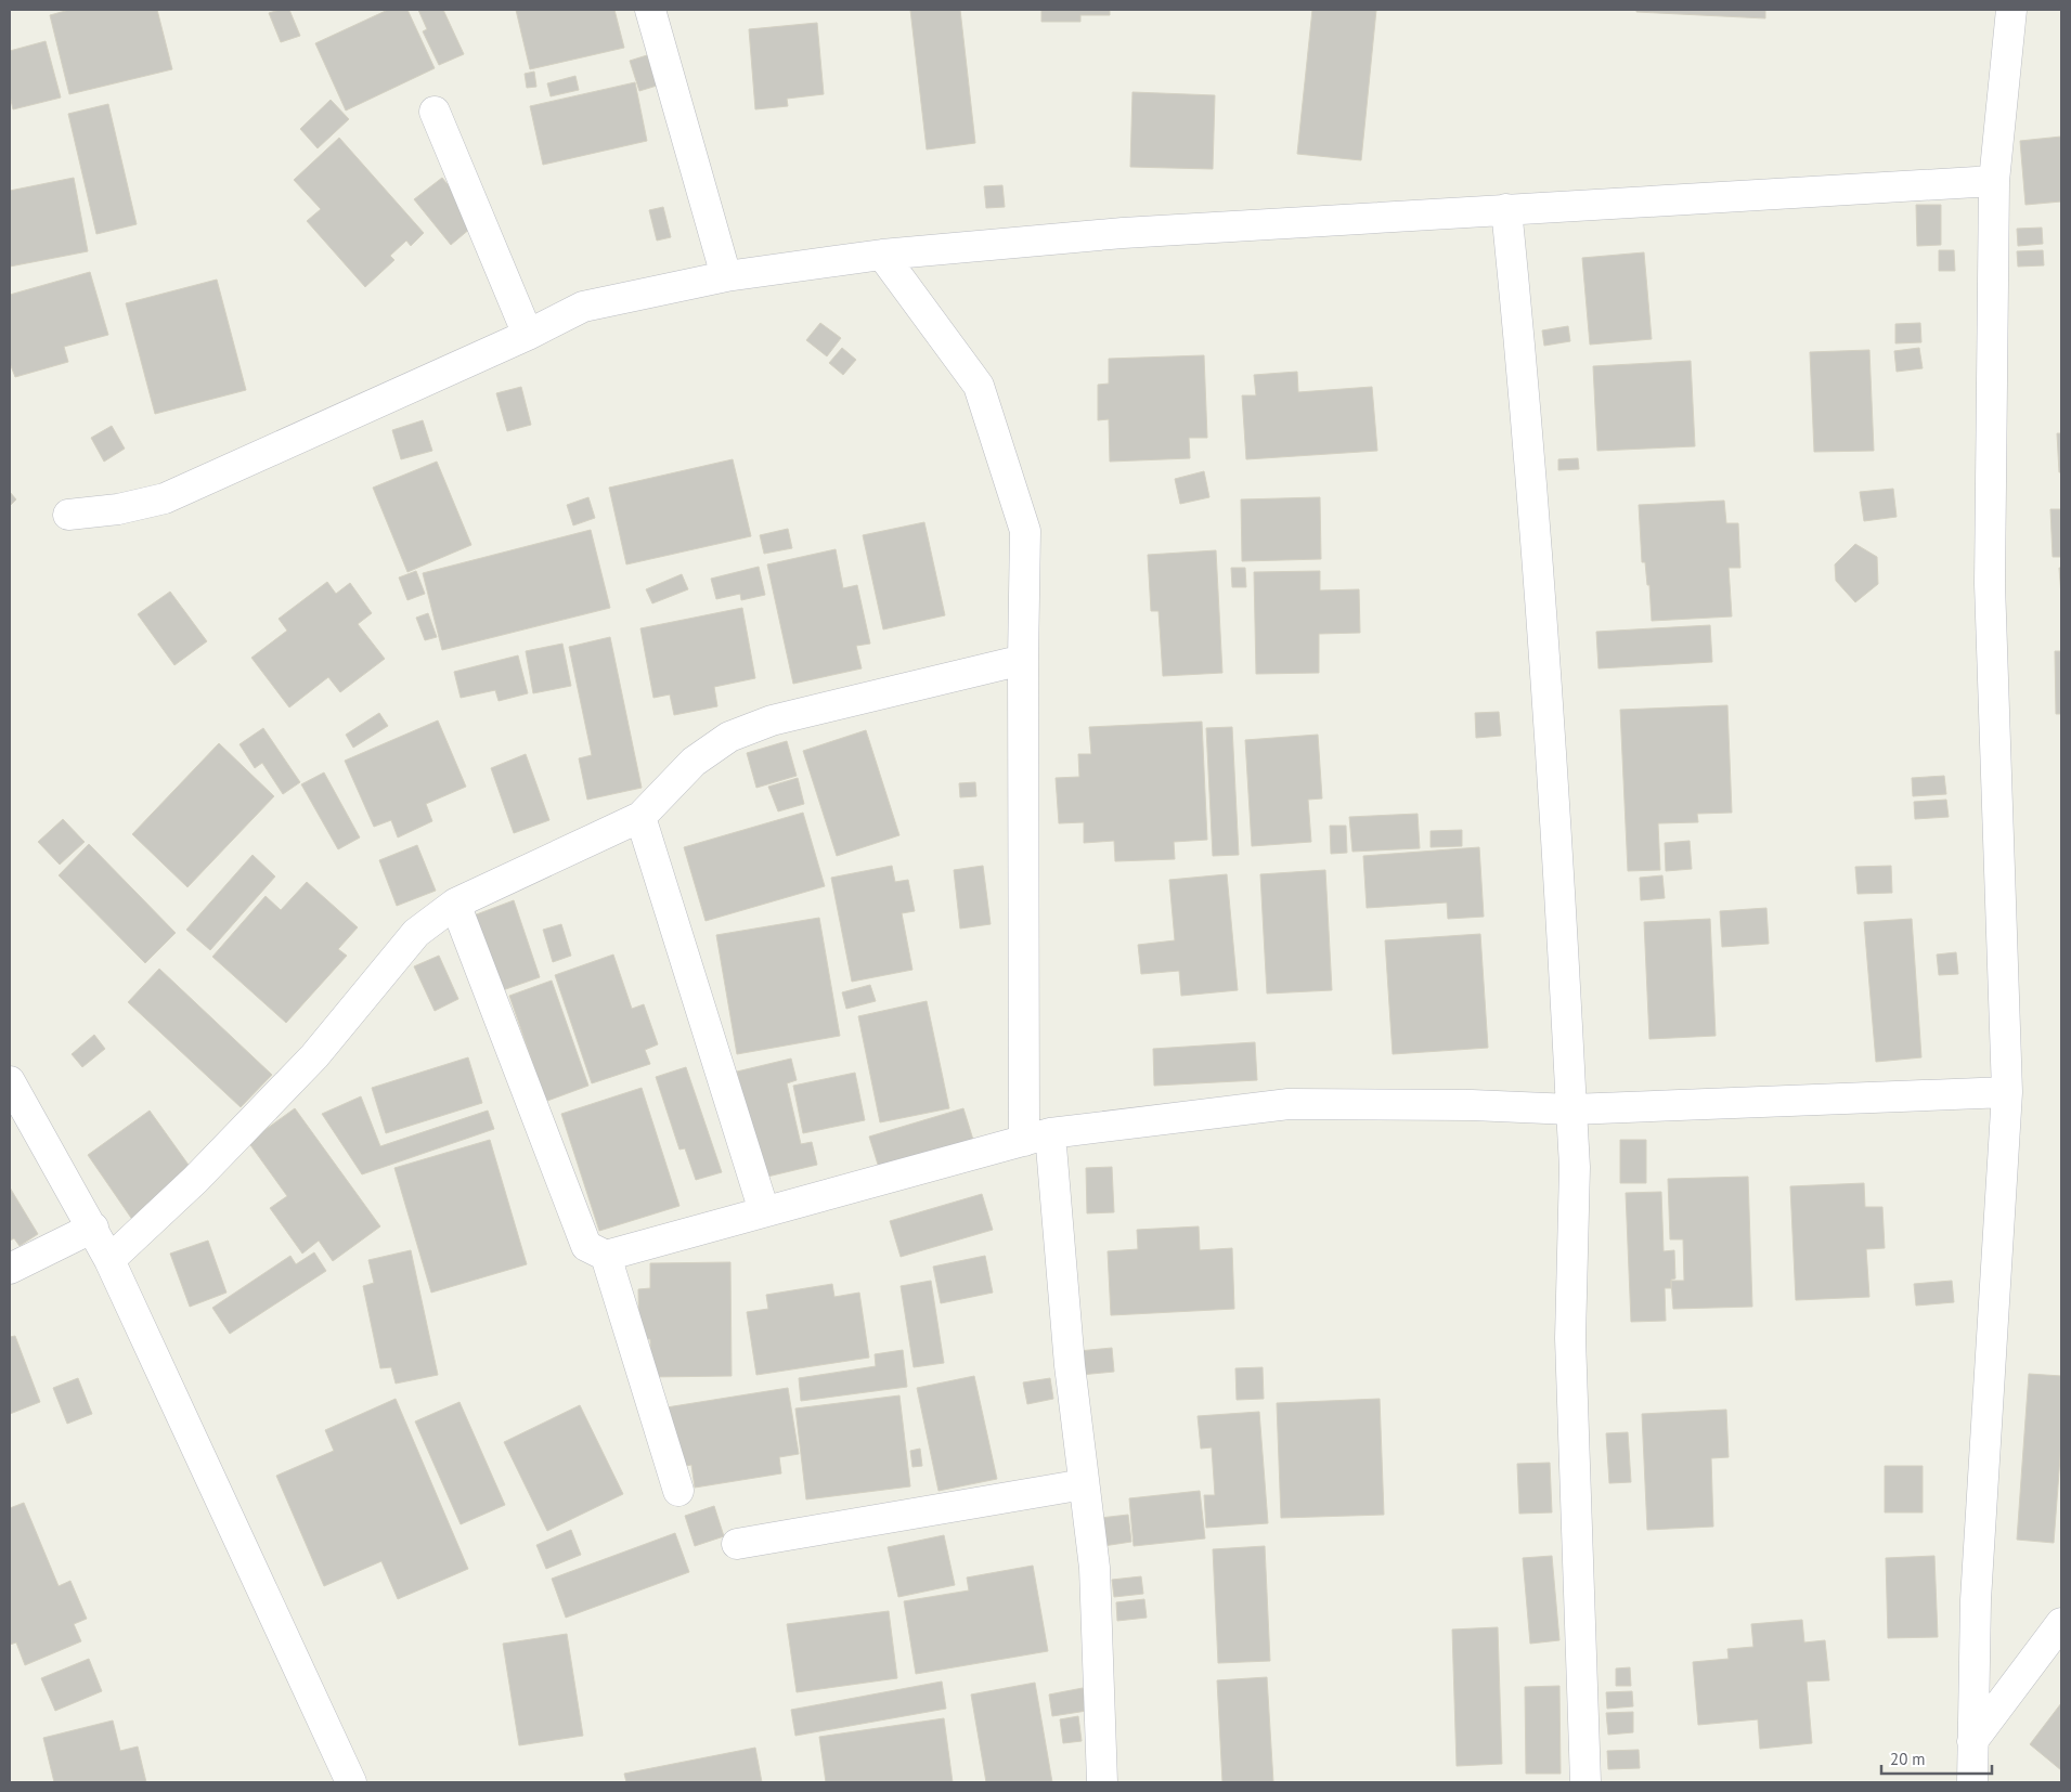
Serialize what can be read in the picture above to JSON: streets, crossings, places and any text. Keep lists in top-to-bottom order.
{
  "scale_bar": "20 m"
}
